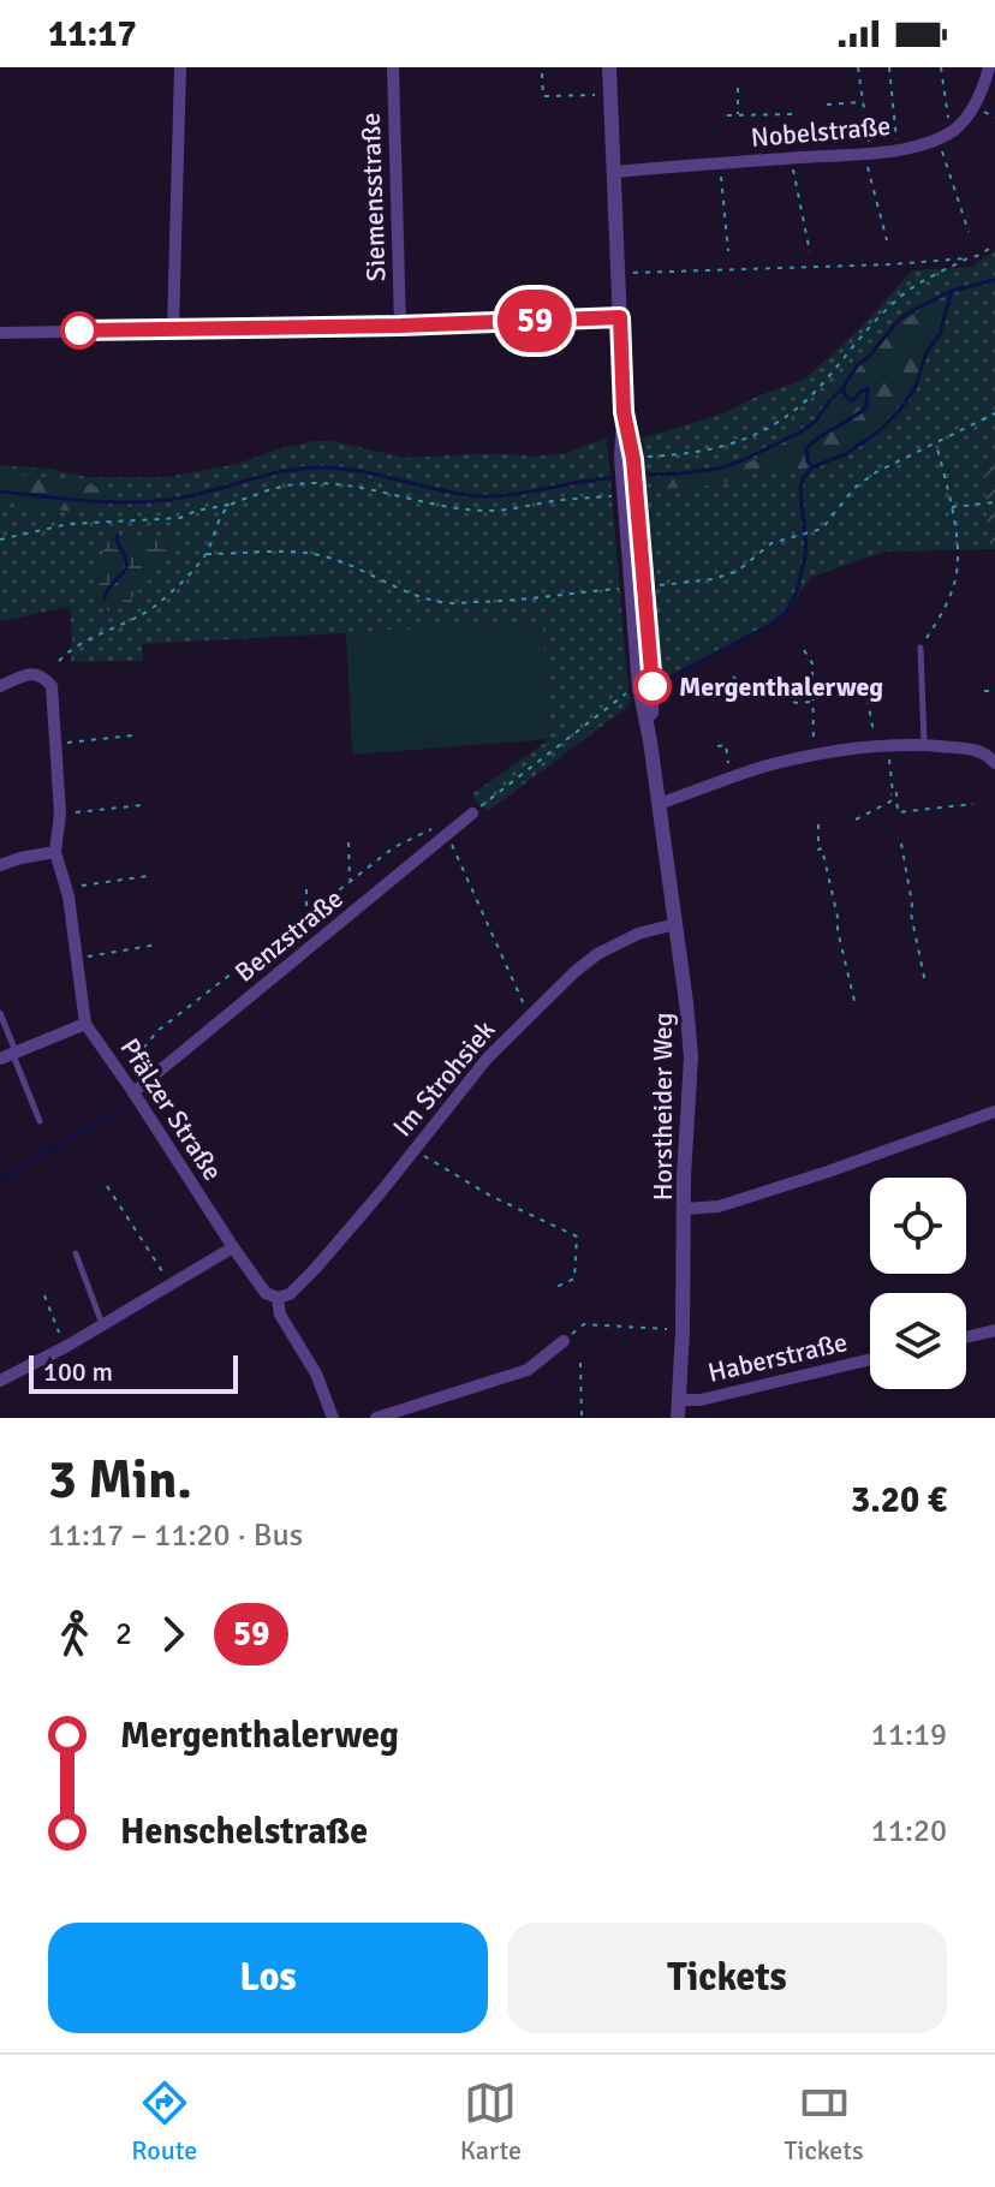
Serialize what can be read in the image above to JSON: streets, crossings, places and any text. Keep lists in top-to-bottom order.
{
  "streets": {
    "street": [
      "Nobelstraße",
      "Siemensstraße",
      "Benzstraße",
      "Im Strohsiek",
      "Horstheider Weg",
      "Pfälzer Straße",
      "Haberstraße"
    ]
  },
  "crossings": [
    ["Nobelstraße", "Horstheider Weg"],
    ["Benzstraße", "Pfälzer Straße"],
    ["Im Strohsiek", "Horstheider Weg"],
    ["Im Strohsiek", "Pfälzer Straße"],
    ["Horstheider Weg", "Haberstraße"]
  ],
  "places": ["Mergenthalerweg"],
  "lines": ["bus line 59"],
  "scale_bar": "100 m",
  "page": {
    "status": "11:17",
    "on_map": "59",
    "scale": "100 m",
    "heading": ["3 Min.", "11:17 – 11:20 · Bus", "3.20 €"],
    "legs": ["2", "59"],
    "list": [
      {
        "name": "Mergenthalerweg",
        "value": "11:19"
      },
      {
        "name": "Henschelstraße",
        "value": "11:20"
      }
    ],
    "buttons": ["Los", "Tickets"],
    "tabs": ["Route", "Karte", "Tickets"]
  }
}
